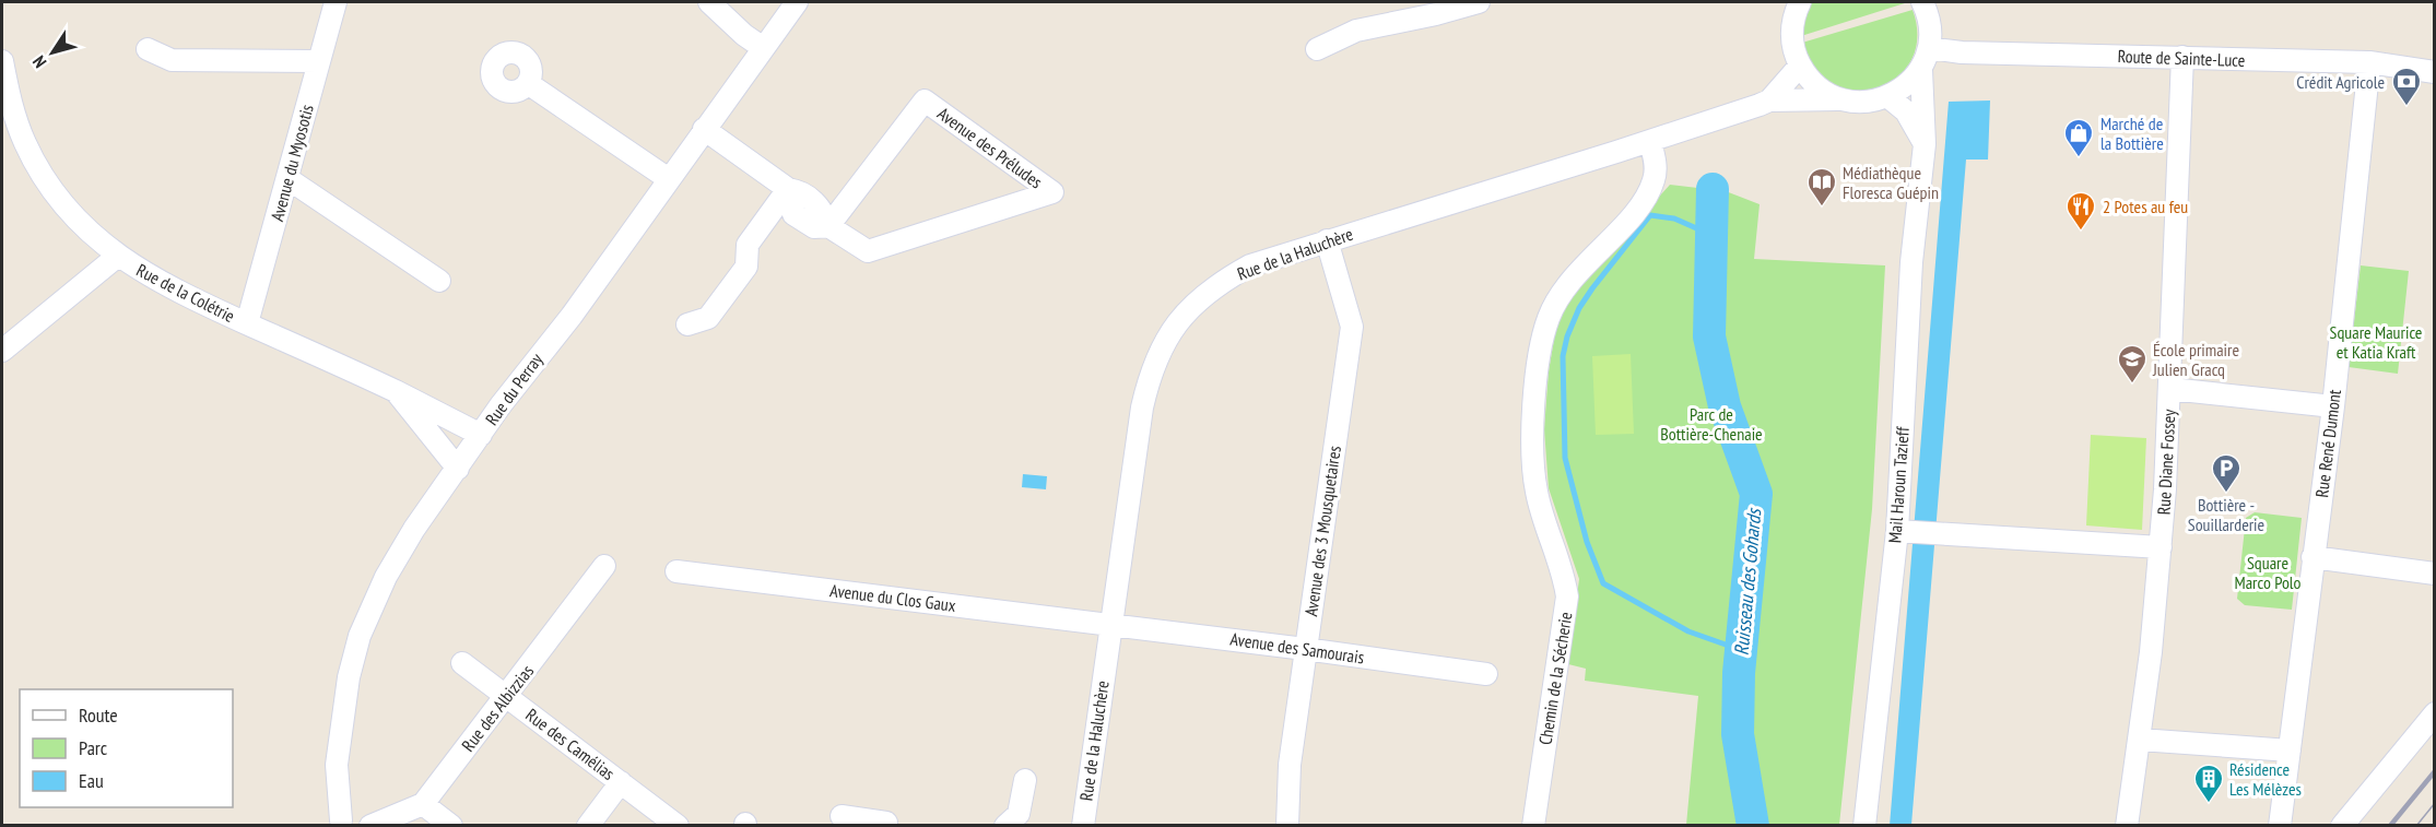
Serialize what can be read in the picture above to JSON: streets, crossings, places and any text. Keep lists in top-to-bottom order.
{
  "streets": {
    "street": [
      "Route de Sainte-Luce",
      "Avenue des Préludes",
      "Avenue du Myosotis",
      "Rue de la Haluchère",
      "Rue de la Colétrie",
      "Rue du Perray",
      "Rue René Dumont",
      "Rue Diane Fossey",
      "Mail Haroun Tazieff",
      "Avenue des 3 Mousquetaires",
      "Avenue du Clos Gaux",
      "Avenue des Samourais",
      "Chemin de la Sécherie",
      "Rue des Albizzias",
      "Rue des Camélias"
    ]
  },
  "crossings": [
    ["Route de Sainte-Luce", "Rue René Dumont"],
    ["Route de Sainte-Luce", "Rue Diane Fossey"],
    ["Avenue du Myosotis", "Rue de la Colétrie"],
    ["Rue de la Haluchère", "Avenue des 3 Mousquetaires"],
    ["Rue de la Haluchère", "Avenue du Clos Gaux"],
    ["Rue de la Haluchère", "Avenue des Samourais"],
    ["Rue de la Haluchère", "Chemin de la Sécherie"],
    ["Rue de la Colétrie", "Rue du Perray"],
    ["Avenue des 3 Mousquetaires", "Avenue des Samourais"],
    ["Avenue du Clos Gaux", "Avenue des Samourais"],
    ["Rue des Albizzias", "Rue des Camélias"]
  ],
  "water": ["Ruisseau des Gohards"],
  "parks": ["Square Maurice et Katia Kraft", "Parc de Bottière-Chenaie", "Square Marco Polo"],
  "places": {
    "bank": ["Crédit Agricole"],
    "shop": ["Marché de la Bottière"],
    "library": ["Médiathèque Floresca Guépin"],
    "restaurant": ["2 Potes au feu"],
    "school or university": ["École primaire Julien Gracq"],
    "parking": ["Bottière - Souillarderie"],
    "building": ["Résidence Les Mélèzes"]
  },
  "legend": ["Route", "Parc", "Eau"],
  "north": "bottom left"
}
